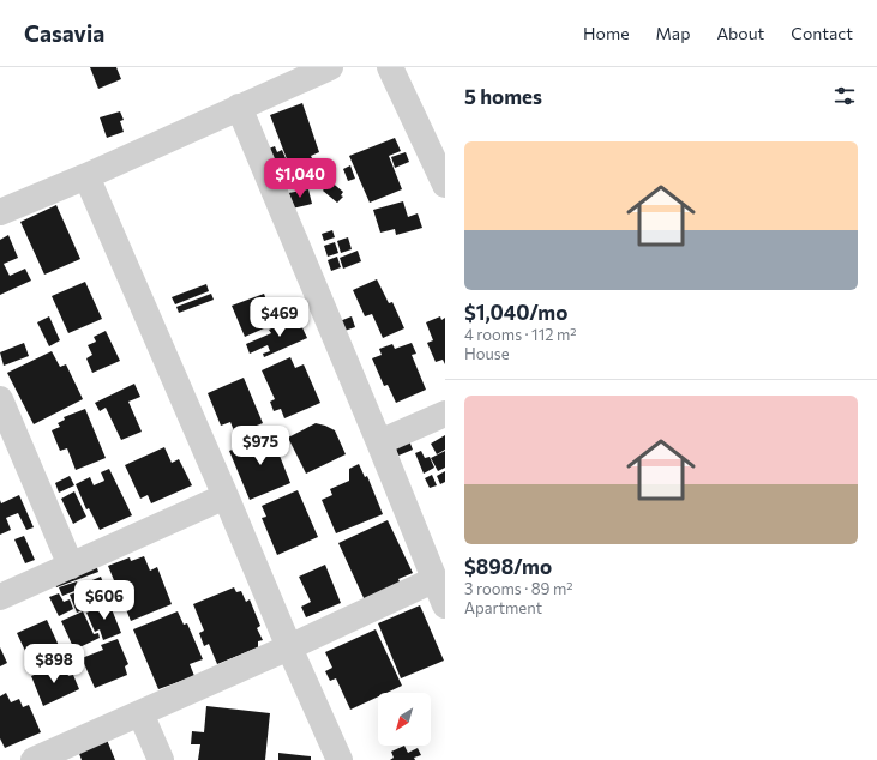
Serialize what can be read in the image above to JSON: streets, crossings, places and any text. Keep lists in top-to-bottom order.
{
  "north": "bottom left",
  "page": {
    "header": "Casavia",
    "nav": [
      "Home",
      "Map",
      "About",
      "Contact"
    ],
    "heading": "5 homes",
    "list": [
      {
        "name": "$1,040/mo",
        "note": "4 rooms · 112 m² · House"
      },
      {
        "name": "$898/mo",
        "note": "3 rooms · 89 m² · Apartment"
      }
    ],
    "price": [
      "$1,040",
      "$469",
      "$975",
      "$606",
      "$898"
    ]
  }
}
